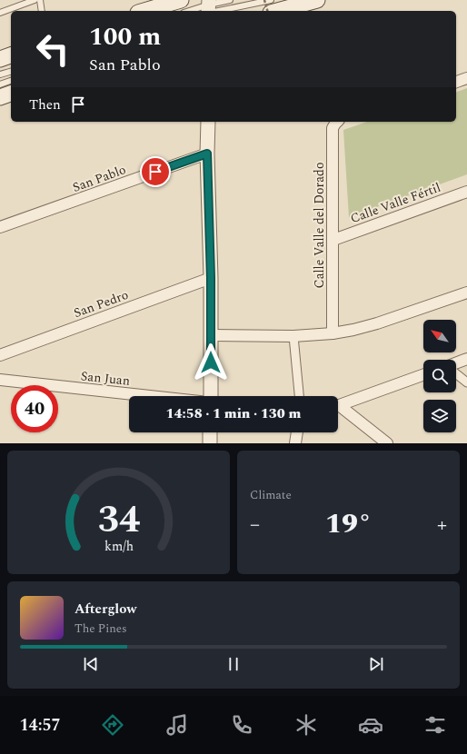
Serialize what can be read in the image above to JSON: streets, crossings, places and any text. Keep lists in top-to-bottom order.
{
  "streets": {
    "street": [
      "San Pablo",
      "Calle Valle Fértil",
      "Calle Valle del Dorado",
      "San Pedro",
      "San Juan"
    ]
  },
  "crossings": [
    ["Calle Valle Fértil", "Calle Valle del Dorado"]
  ],
  "north": "top left",
  "page": {
    "turn": ["100 m", "San Pablo"],
    "then": "Then",
    "limit": "40",
    "trip": "14:58 · 1 min · 130 m",
    "tile": "Climate",
    "heat": ["−", "19°", "+"],
    "song": ["Afterglow", "The Pines"],
    "tabs": "14:57",
    "gauge": ["34", "km/h"]
  }
}
